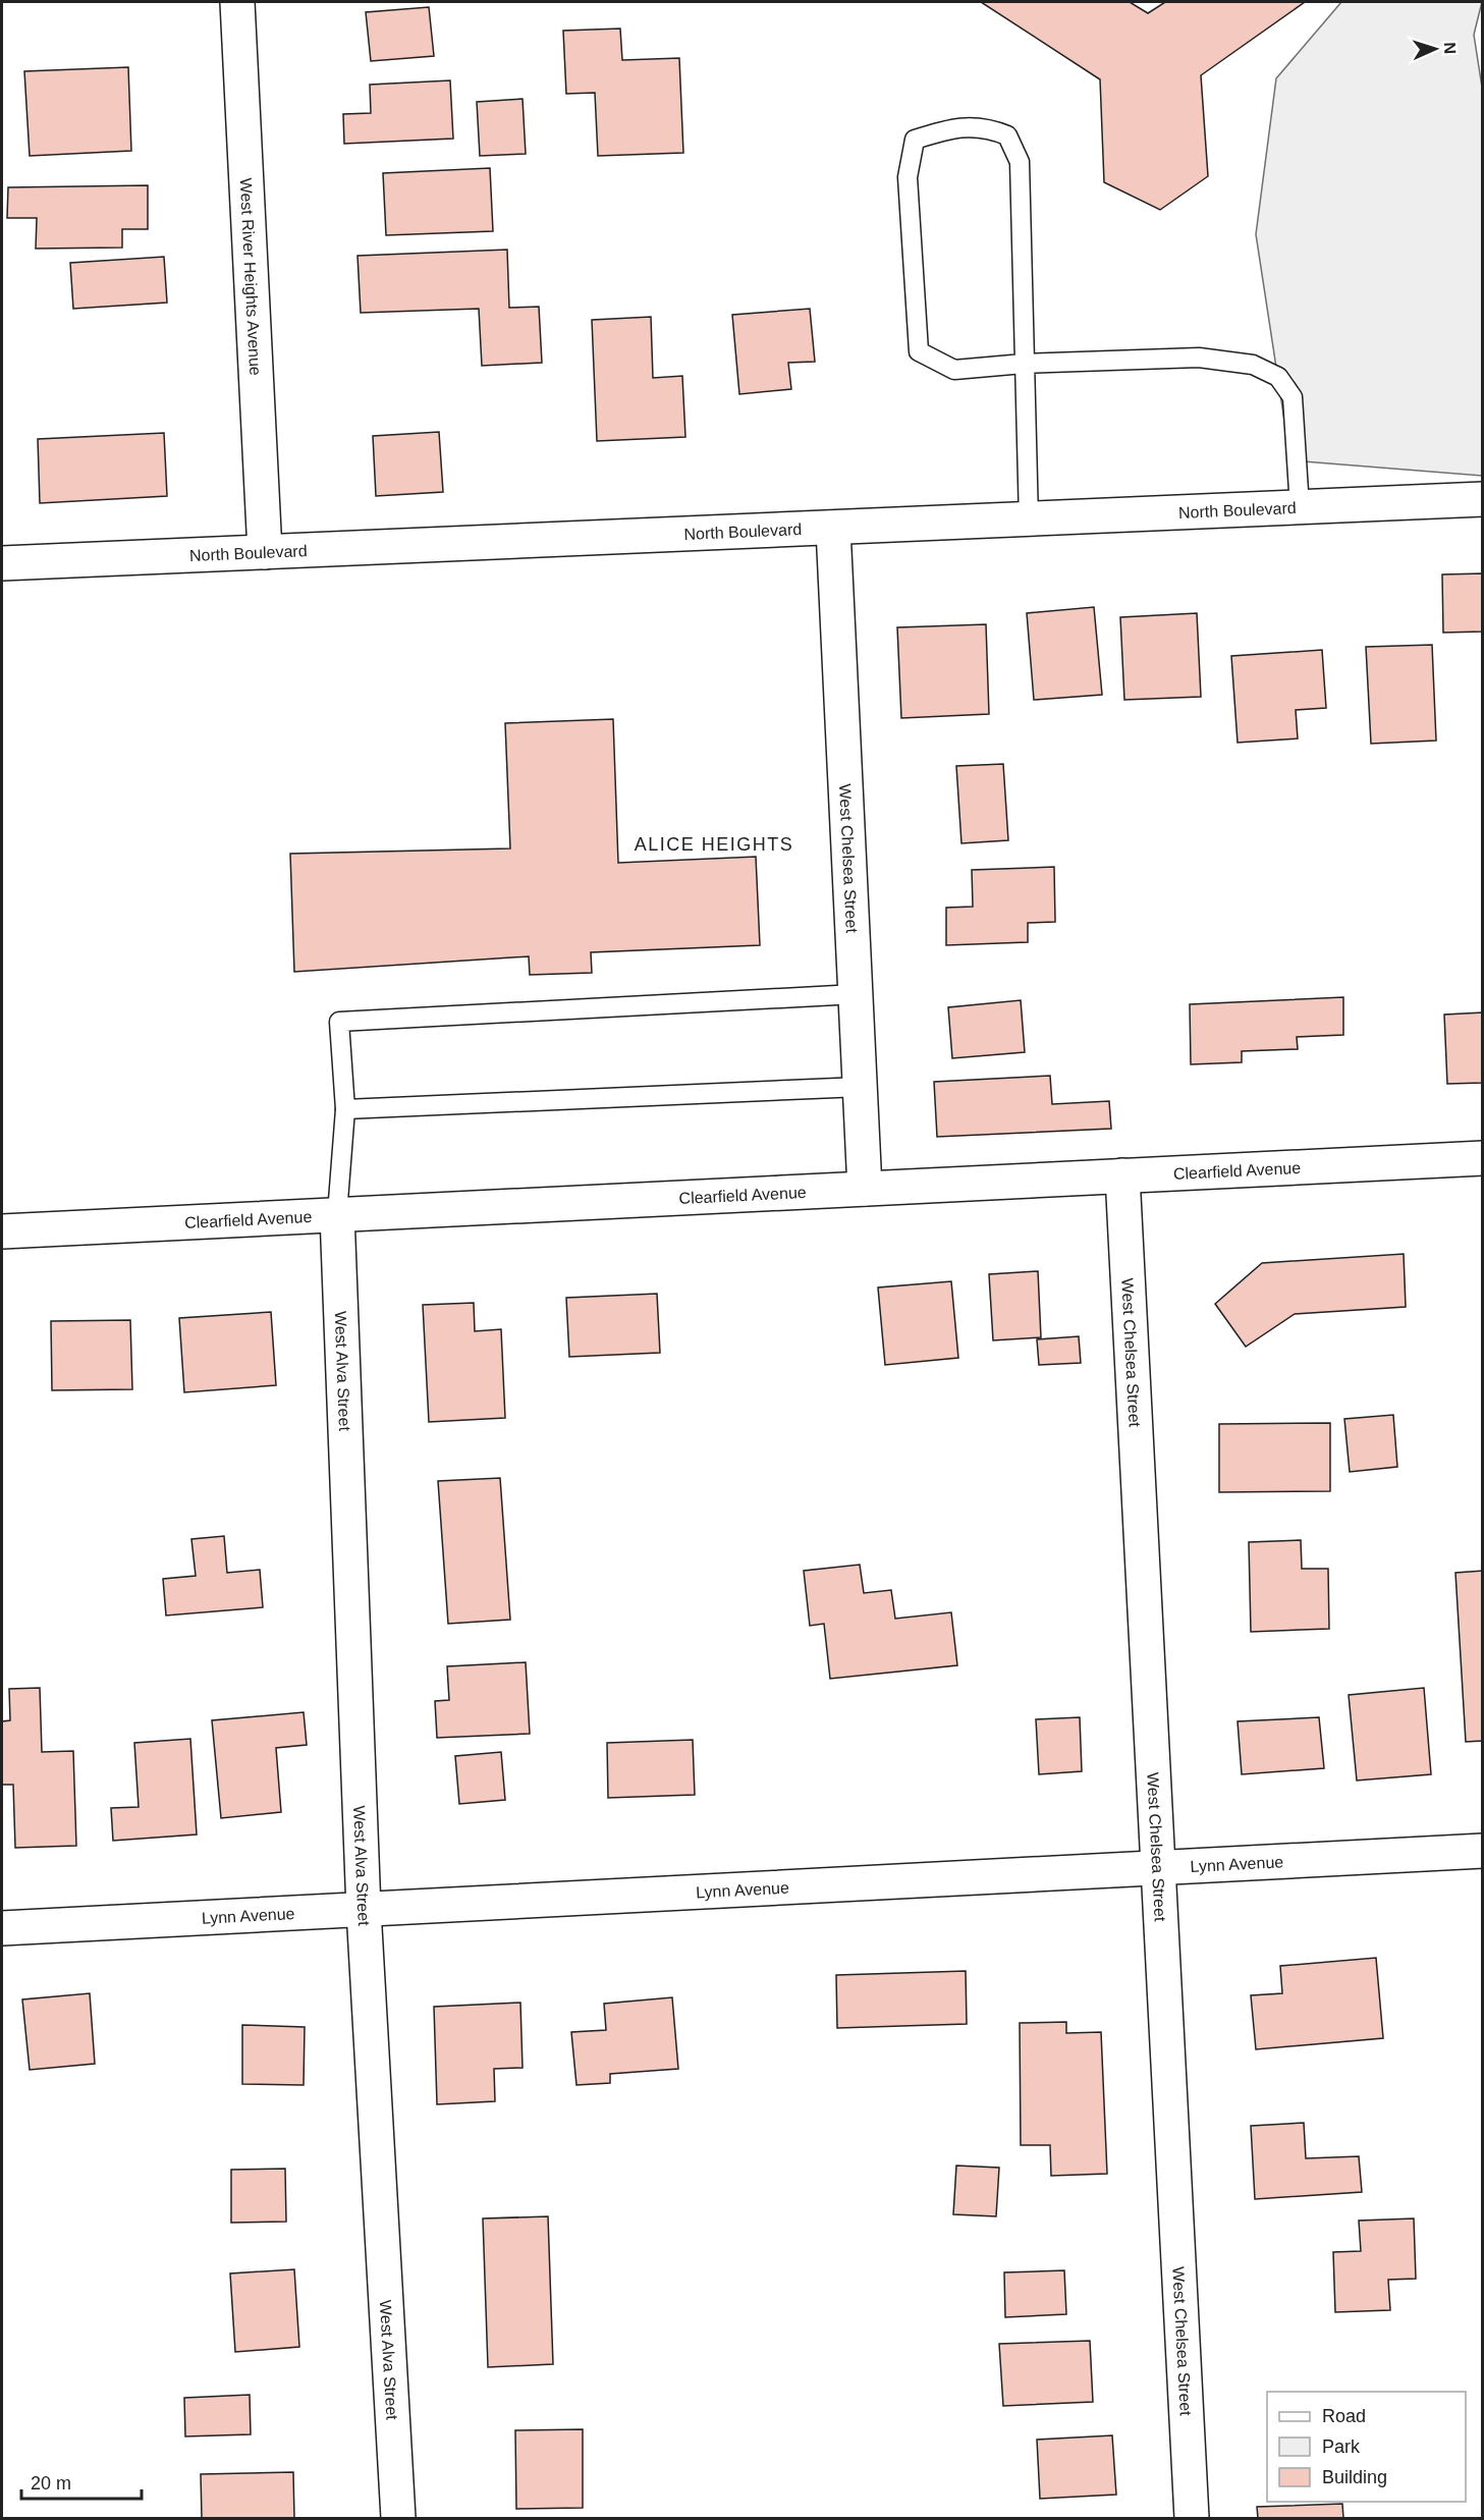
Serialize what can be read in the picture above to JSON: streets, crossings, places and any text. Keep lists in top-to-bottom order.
{
  "streets": {
    "street": [
      "West River Heights Avenue",
      "North Boulevard",
      "West Chelsea Street",
      "Clearfield Avenue",
      "West Alva Street",
      "Lynn Avenue"
    ]
  },
  "crossings": [
    ["West River Heights Avenue", "North Boulevard"],
    ["North Boulevard", "West Chelsea Street"],
    ["West Chelsea Street", "Clearfield Avenue"],
    ["West Chelsea Street", "Lynn Avenue"],
    ["Clearfield Avenue", "West Alva Street"],
    ["West Alva Street", "Lynn Avenue"]
  ],
  "districts": ["ALICE HEIGHTS"],
  "legend": ["Road", "Park", "Building"],
  "scale_bar": "20 m",
  "north": "right"
}
